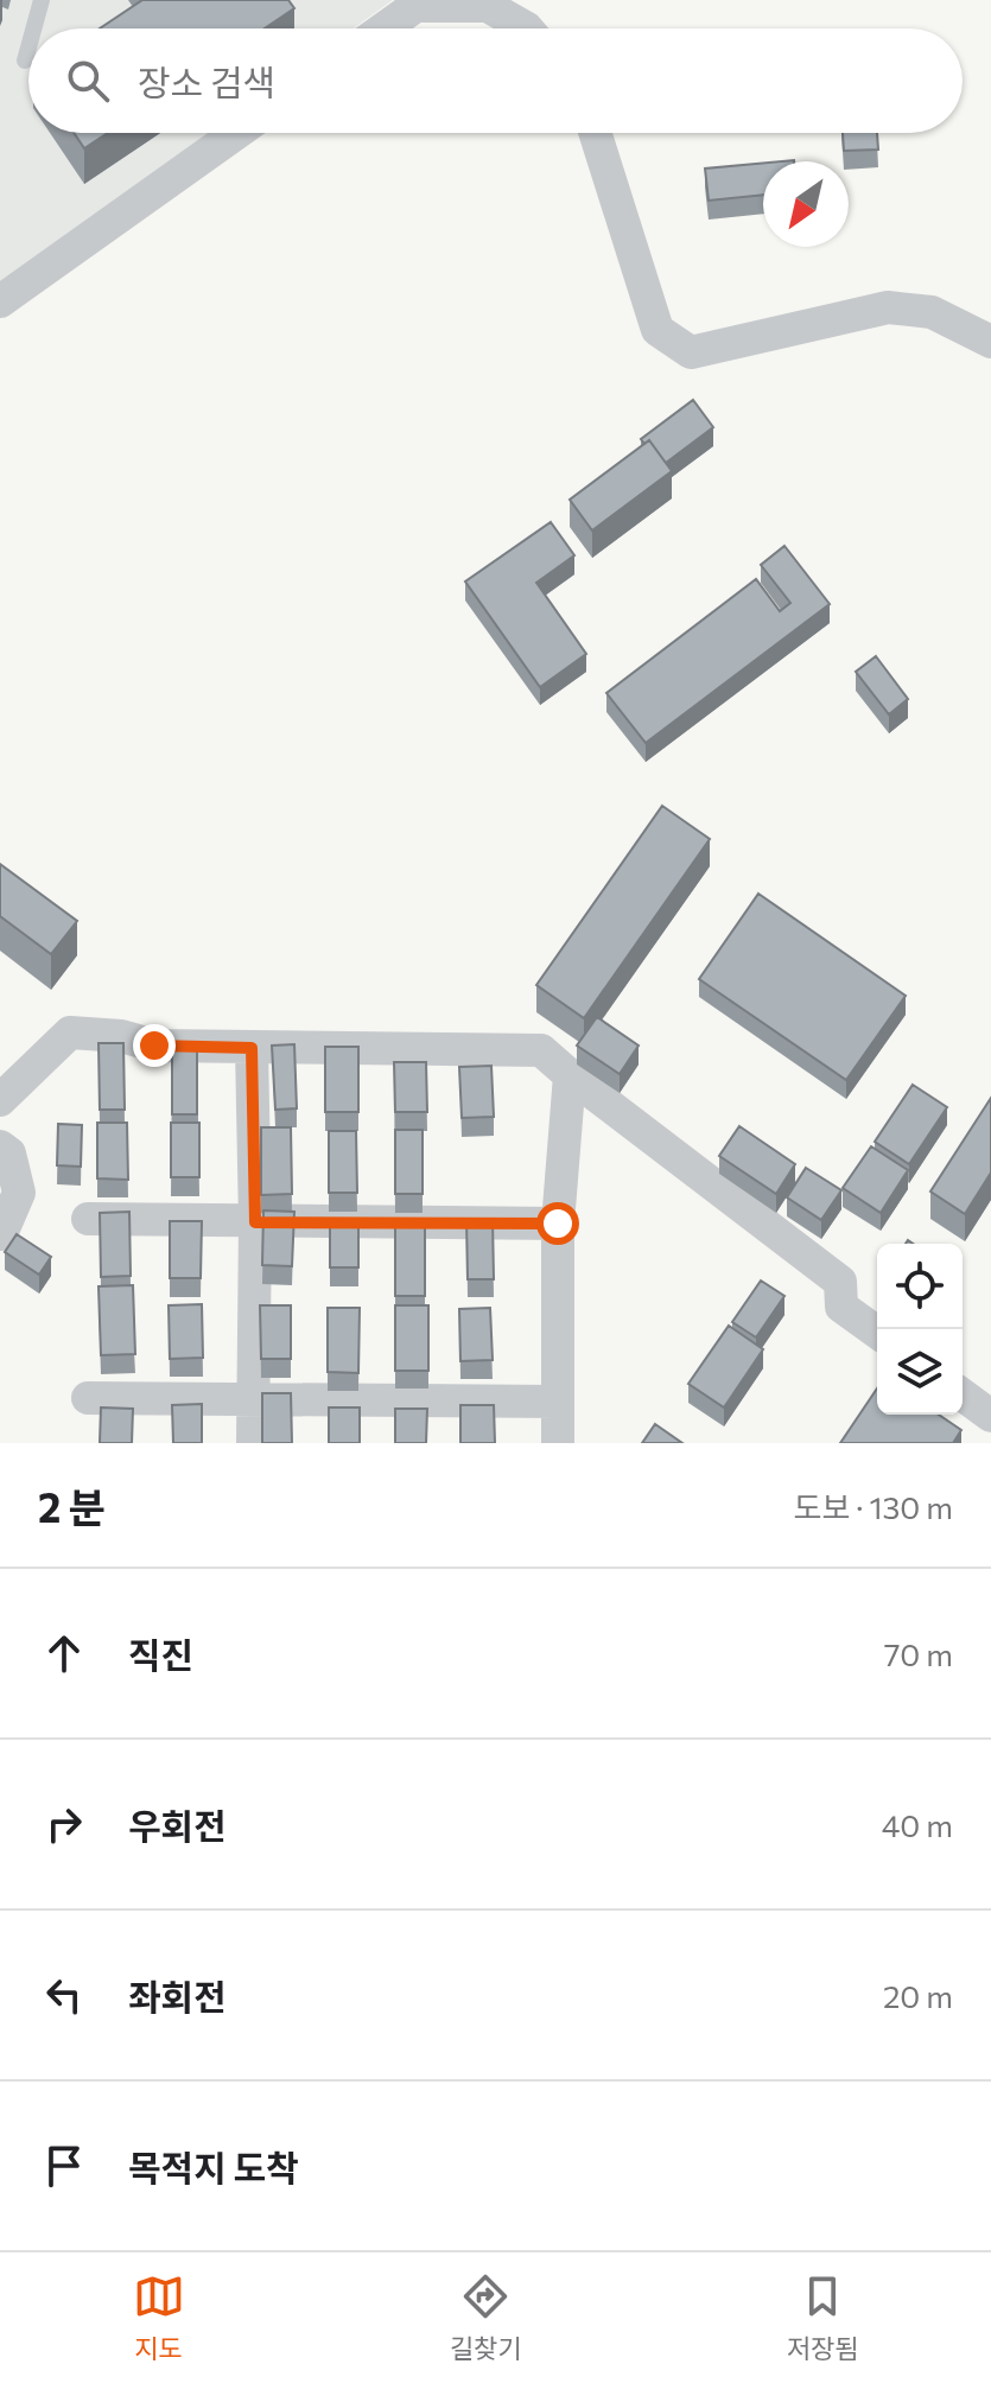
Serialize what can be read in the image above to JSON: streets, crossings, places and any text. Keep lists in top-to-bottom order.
{
  "north": "bottom left",
  "page": {
    "search": "장소 검색",
    "heading": ["2 분", "도보 · 130 m"],
    "list": [
      ["직진", "70 m"],
      ["우회전", "40 m"],
      ["좌회전", "20 m"],
      "목적지 도착"
    ],
    "nav": ["지도", "길찾기", "저장됨"]
  }
}
